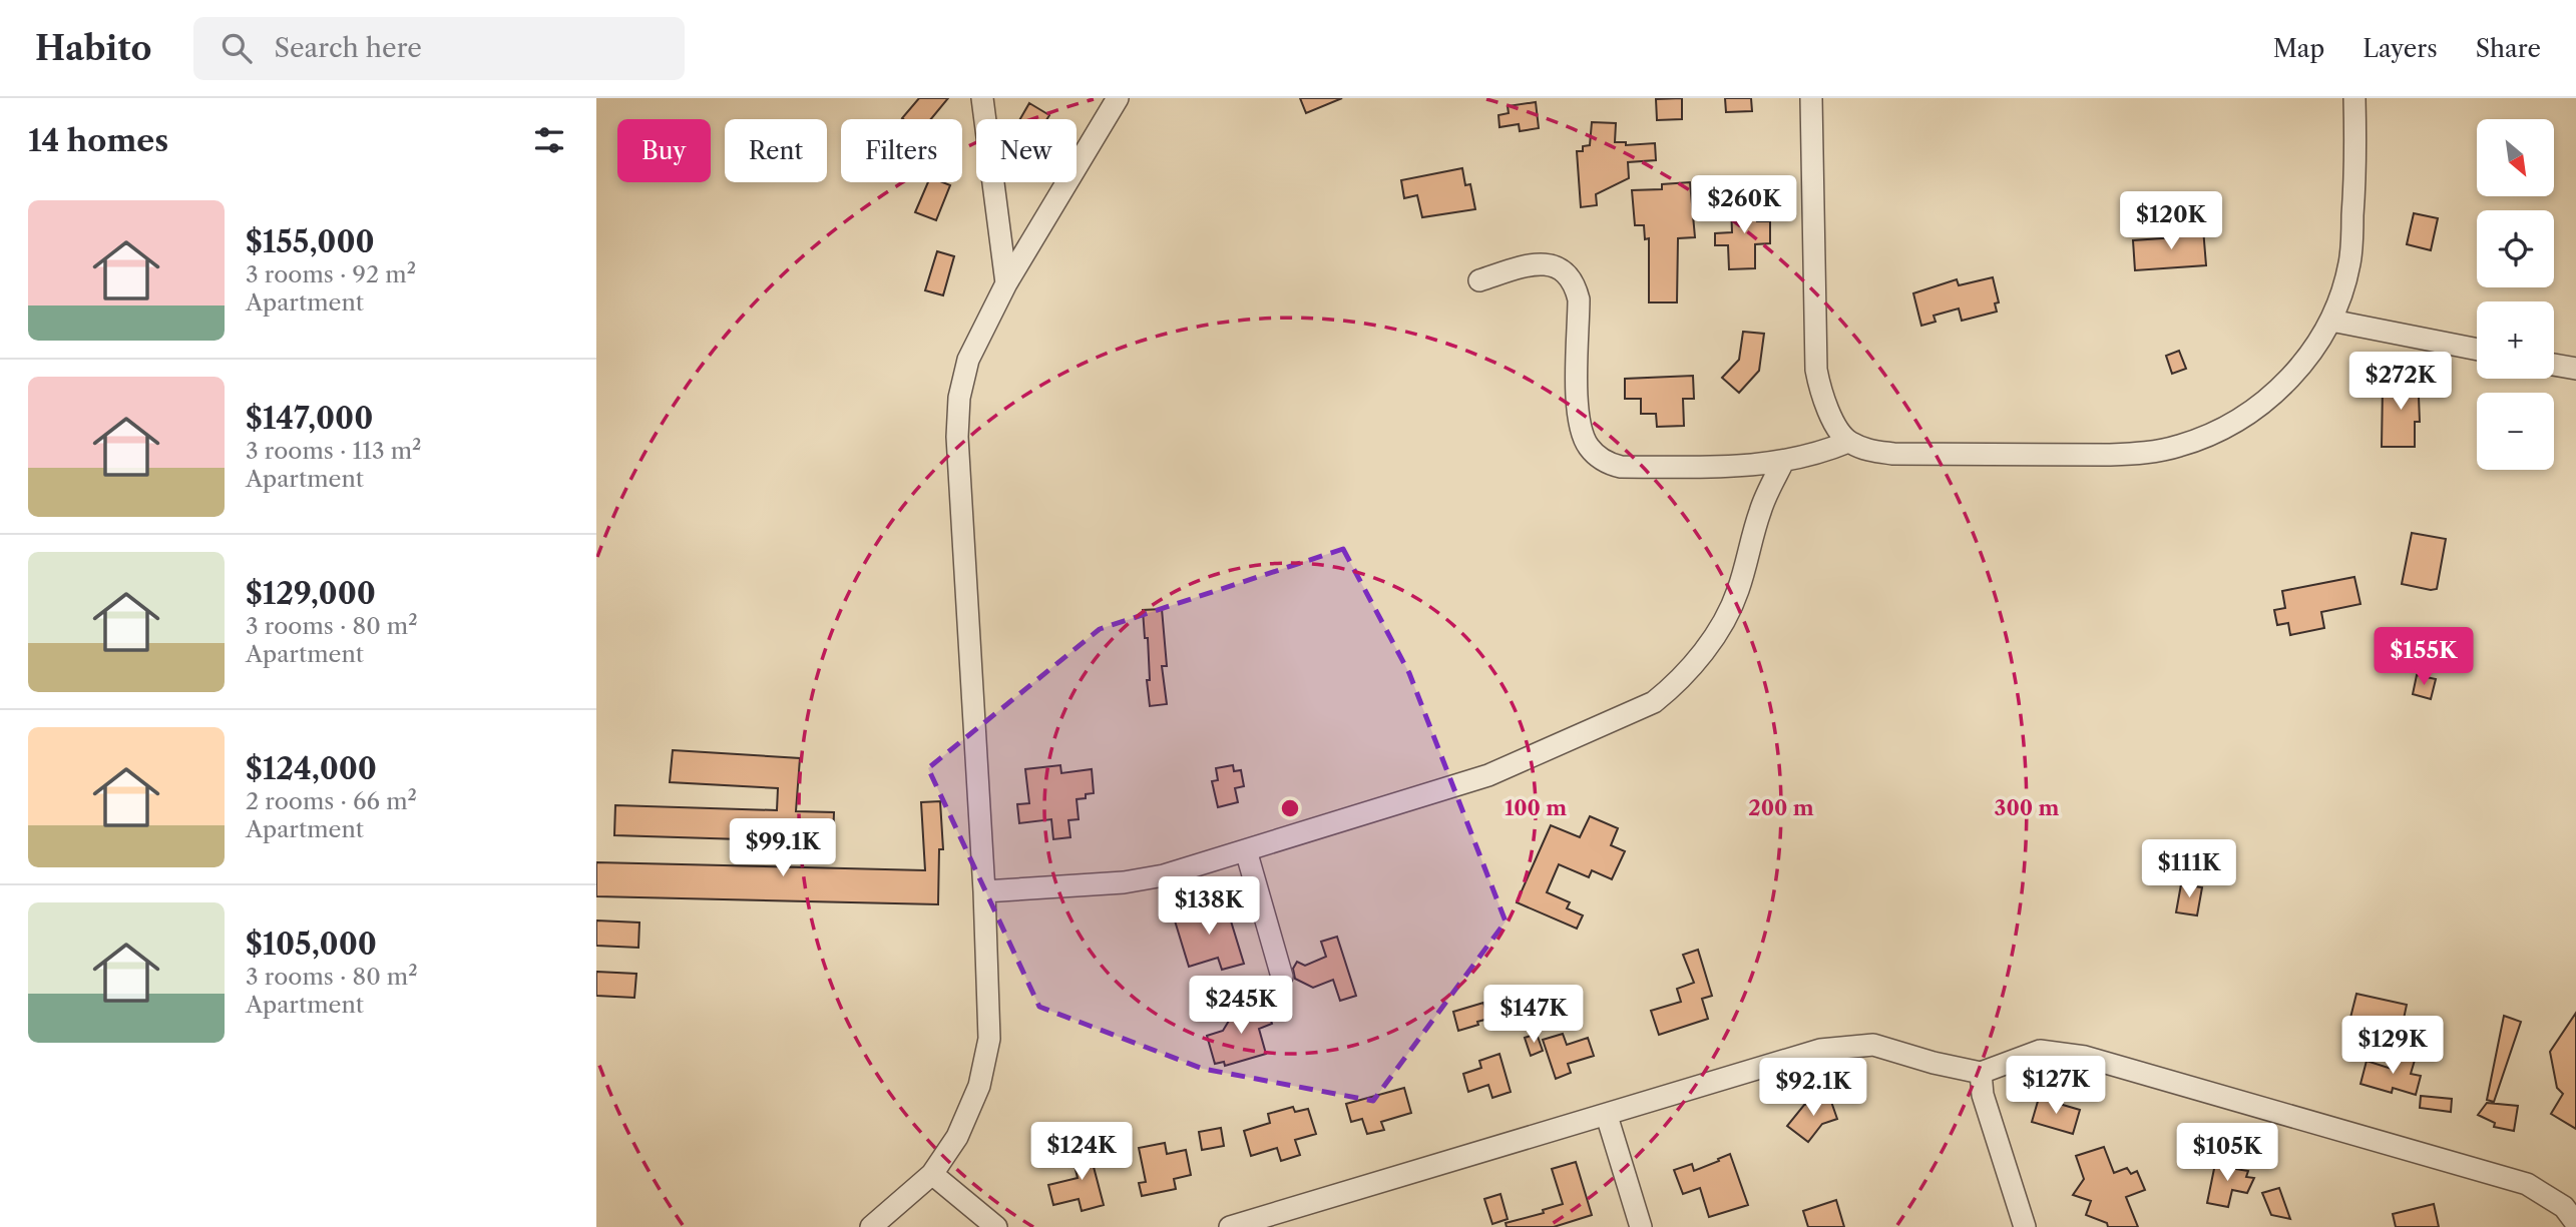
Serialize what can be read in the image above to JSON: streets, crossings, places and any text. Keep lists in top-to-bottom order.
{
  "north": "bottom right",
  "page": {
    "header": "Habito",
    "search": "Search here",
    "nav": ["Map", "Layers", "Share"],
    "heading": "14 homes",
    "map_buttons": ["+", "−"],
    "chip": [
      "Buy",
      "Rent",
      "Filters",
      "New"
    ],
    "price": [
      "$260K",
      "$120K",
      "$272K",
      "$155K",
      "$99.1K",
      "$111K",
      "$138K",
      "$245K",
      "$147K",
      "$129K",
      "$127K",
      "$92.1K",
      "$124K",
      "$105K"
    ],
    "list": [
      {
        "name": "$155,000",
        "note": "3 rooms · 92 m² · Apartment"
      },
      {
        "name": "$147,000",
        "note": "3 rooms · 113 m² · Apartment"
      },
      {
        "name": "$129,000",
        "note": "3 rooms · 80 m² · Apartment"
      },
      {
        "name": "$124,000",
        "note": "2 rooms · 66 m² · Apartment"
      },
      {
        "name": "$105,000",
        "note": "3 rooms · 80 m² · Apartment"
      }
    ]
  },
  "rings": ["100 m", "200 m", "300 m"]
}
